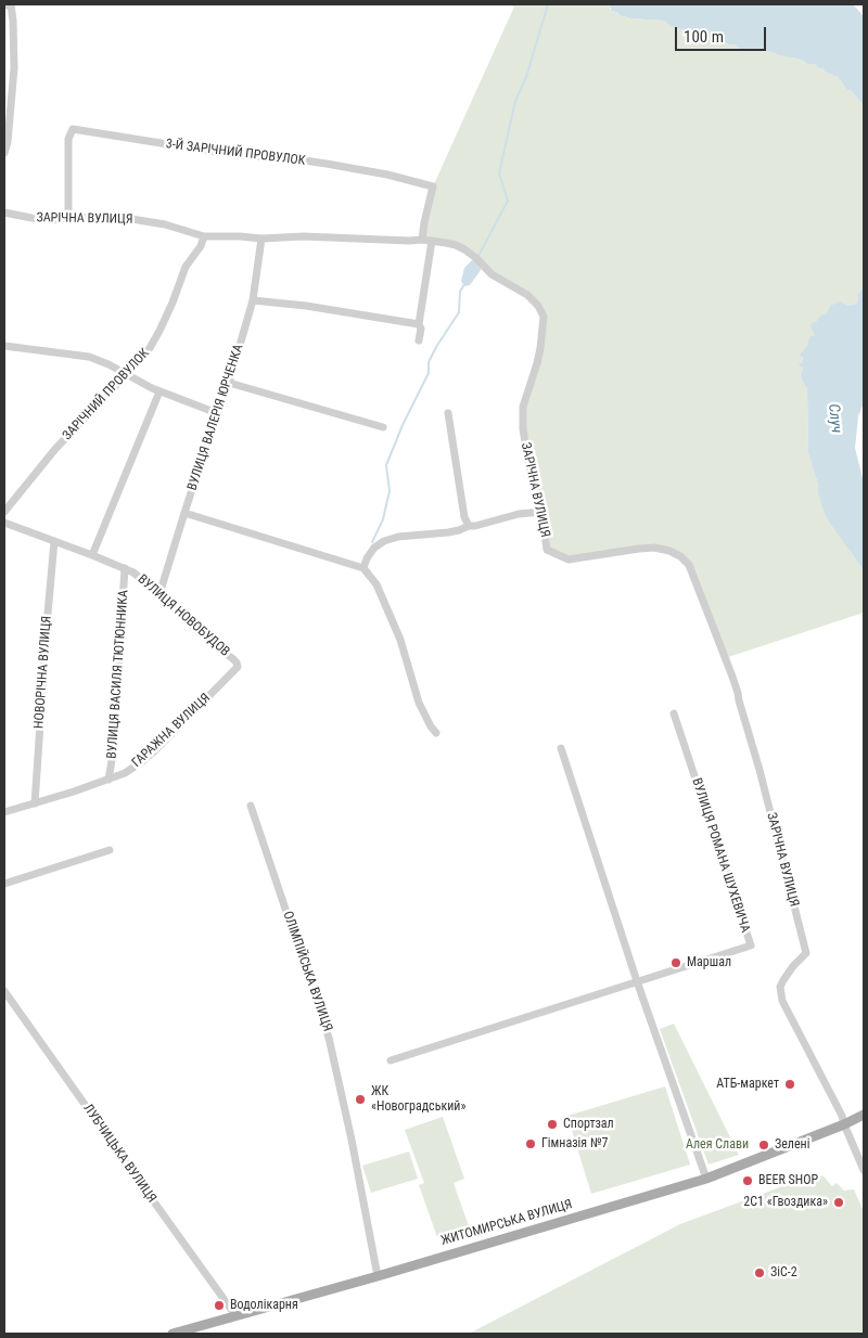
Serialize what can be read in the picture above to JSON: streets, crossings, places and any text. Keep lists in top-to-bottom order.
{
  "streets": {
    "main road": ["ЖИТОМИРСЬКА ВУЛИЦЯ"],
    "street": [
      "3-Й ЗАРІЧНИЙ ПРОВУЛОК",
      "ЗАРІЧНА ВУЛИЦЯ",
      "ЗАРІЧНИЙ ПРОВУЛОК",
      "ВУЛИЦЯ ВАЛЕРІЯ ЮРЧЕНКА",
      "ВУЛИЦЯ НОВОБУДОВ",
      "НОВОРІЧНА ВУЛИЦЯ",
      "ВУЛИЦЯ ВАСИЛЯ ТЮТЮННИКА",
      "ГАРАЖНА ВУЛИЦЯ",
      "ВУЛИЦЯ РОМАНА ШУХЕВИЧА",
      "ОЛІМПІЙСЬКА ВУЛИЦЯ",
      "ЛУБЧИЦЬКА ВУЛИЦЯ"
    ]
  },
  "crossings": [
    ["3-Й ЗАРІЧНИЙ ПРОВУЛОК", "ЗАРІЧНА ВУЛИЦЯ"],
    ["ЗАРІЧНА ВУЛИЦЯ", "ЗАРІЧНИЙ ПРОВУЛОК"],
    ["ЗАРІЧНА ВУЛИЦЯ", "ВУЛИЦЯ ВАЛЕРІЯ ЮРЧЕНКА"],
    ["ЗАРІЧНА ВУЛИЦЯ", "ЖИТОМИРСЬКА ВУЛИЦЯ"],
    ["ВУЛИЦЯ ВАЛЕРІЯ ЮРЧЕНКА", "ВУЛИЦЯ НОВОБУДОВ"],
    ["ВУЛИЦЯ НОВОБУДОВ", "НОВОРІЧНА ВУЛИЦЯ"],
    ["ВУЛИЦЯ НОВОБУДОВ", "ВУЛИЦЯ ВАСИЛЯ ТЮТЮННИКА"],
    ["ВУЛИЦЯ НОВОБУДОВ", "ГАРАЖНА ВУЛИЦЯ"],
    ["НОВОРІЧНА ВУЛИЦЯ", "ГАРАЖНА ВУЛИЦЯ"],
    ["ВУЛИЦЯ ВАСИЛЯ ТЮТЮННИКА", "ГАРАЖНА ВУЛИЦЯ"],
    ["ОЛІМПІЙСЬКА ВУЛИЦЯ", "ЖИТОМИРСЬКА ВУЛИЦЯ"],
    ["ЛУБЧИЦЬКА ВУЛИЦЯ", "ЖИТОМИРСЬКА ВУЛИЦЯ"]
  ],
  "water": ["Случ"],
  "parks": ["Алея Слави"],
  "places": [
    "Маршал",
    "АТБ-маркет",
    "ЖК «Новоградський»",
    "Спортзал",
    "Гімназія №7",
    "Зелені",
    "BEER SHOP",
    "2С1 «Гвоздика»",
    "ЗіС-2",
    "Водолікарня"
  ],
  "scale_bar": "100 m"
}
